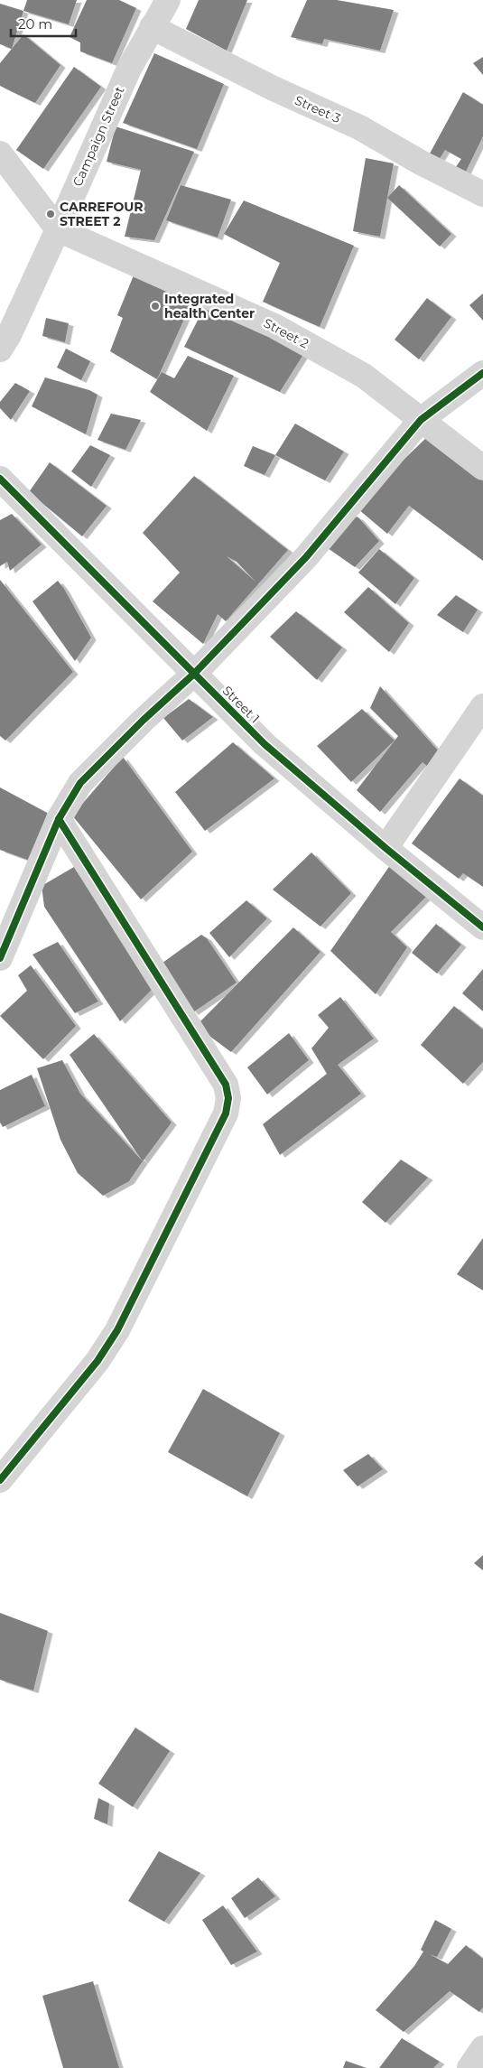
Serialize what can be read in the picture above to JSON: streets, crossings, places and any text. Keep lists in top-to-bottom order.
{
  "streets": {
    "street": [
      "Street 3",
      "Campaign Street",
      "Street 2",
      "Street 1"
    ]
  },
  "crossings": [
    ["Street 3", "Campaign Street"],
    ["Campaign Street", "Street 2"]
  ],
  "places": ["CARREFOUR STREET 2", "Integrated health Center"],
  "scale_bar": "20 m"
}
